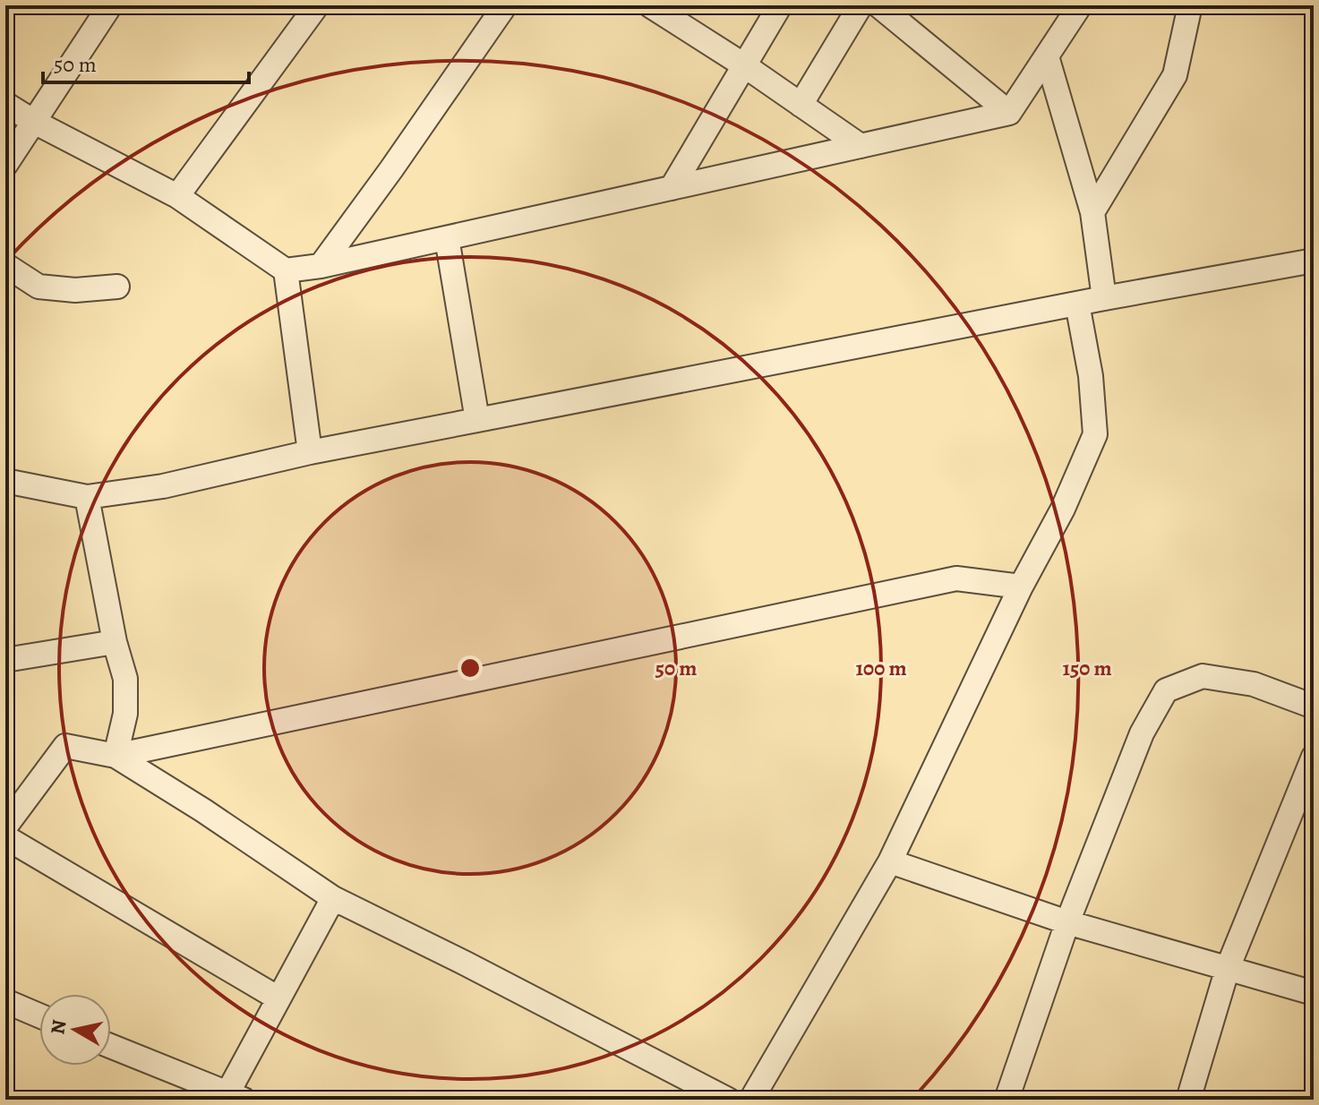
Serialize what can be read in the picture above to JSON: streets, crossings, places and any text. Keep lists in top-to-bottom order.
{
  "scale_bar": "50 m",
  "north": "left",
  "rings": ["50 m", "100 m", "150 m"]
}
